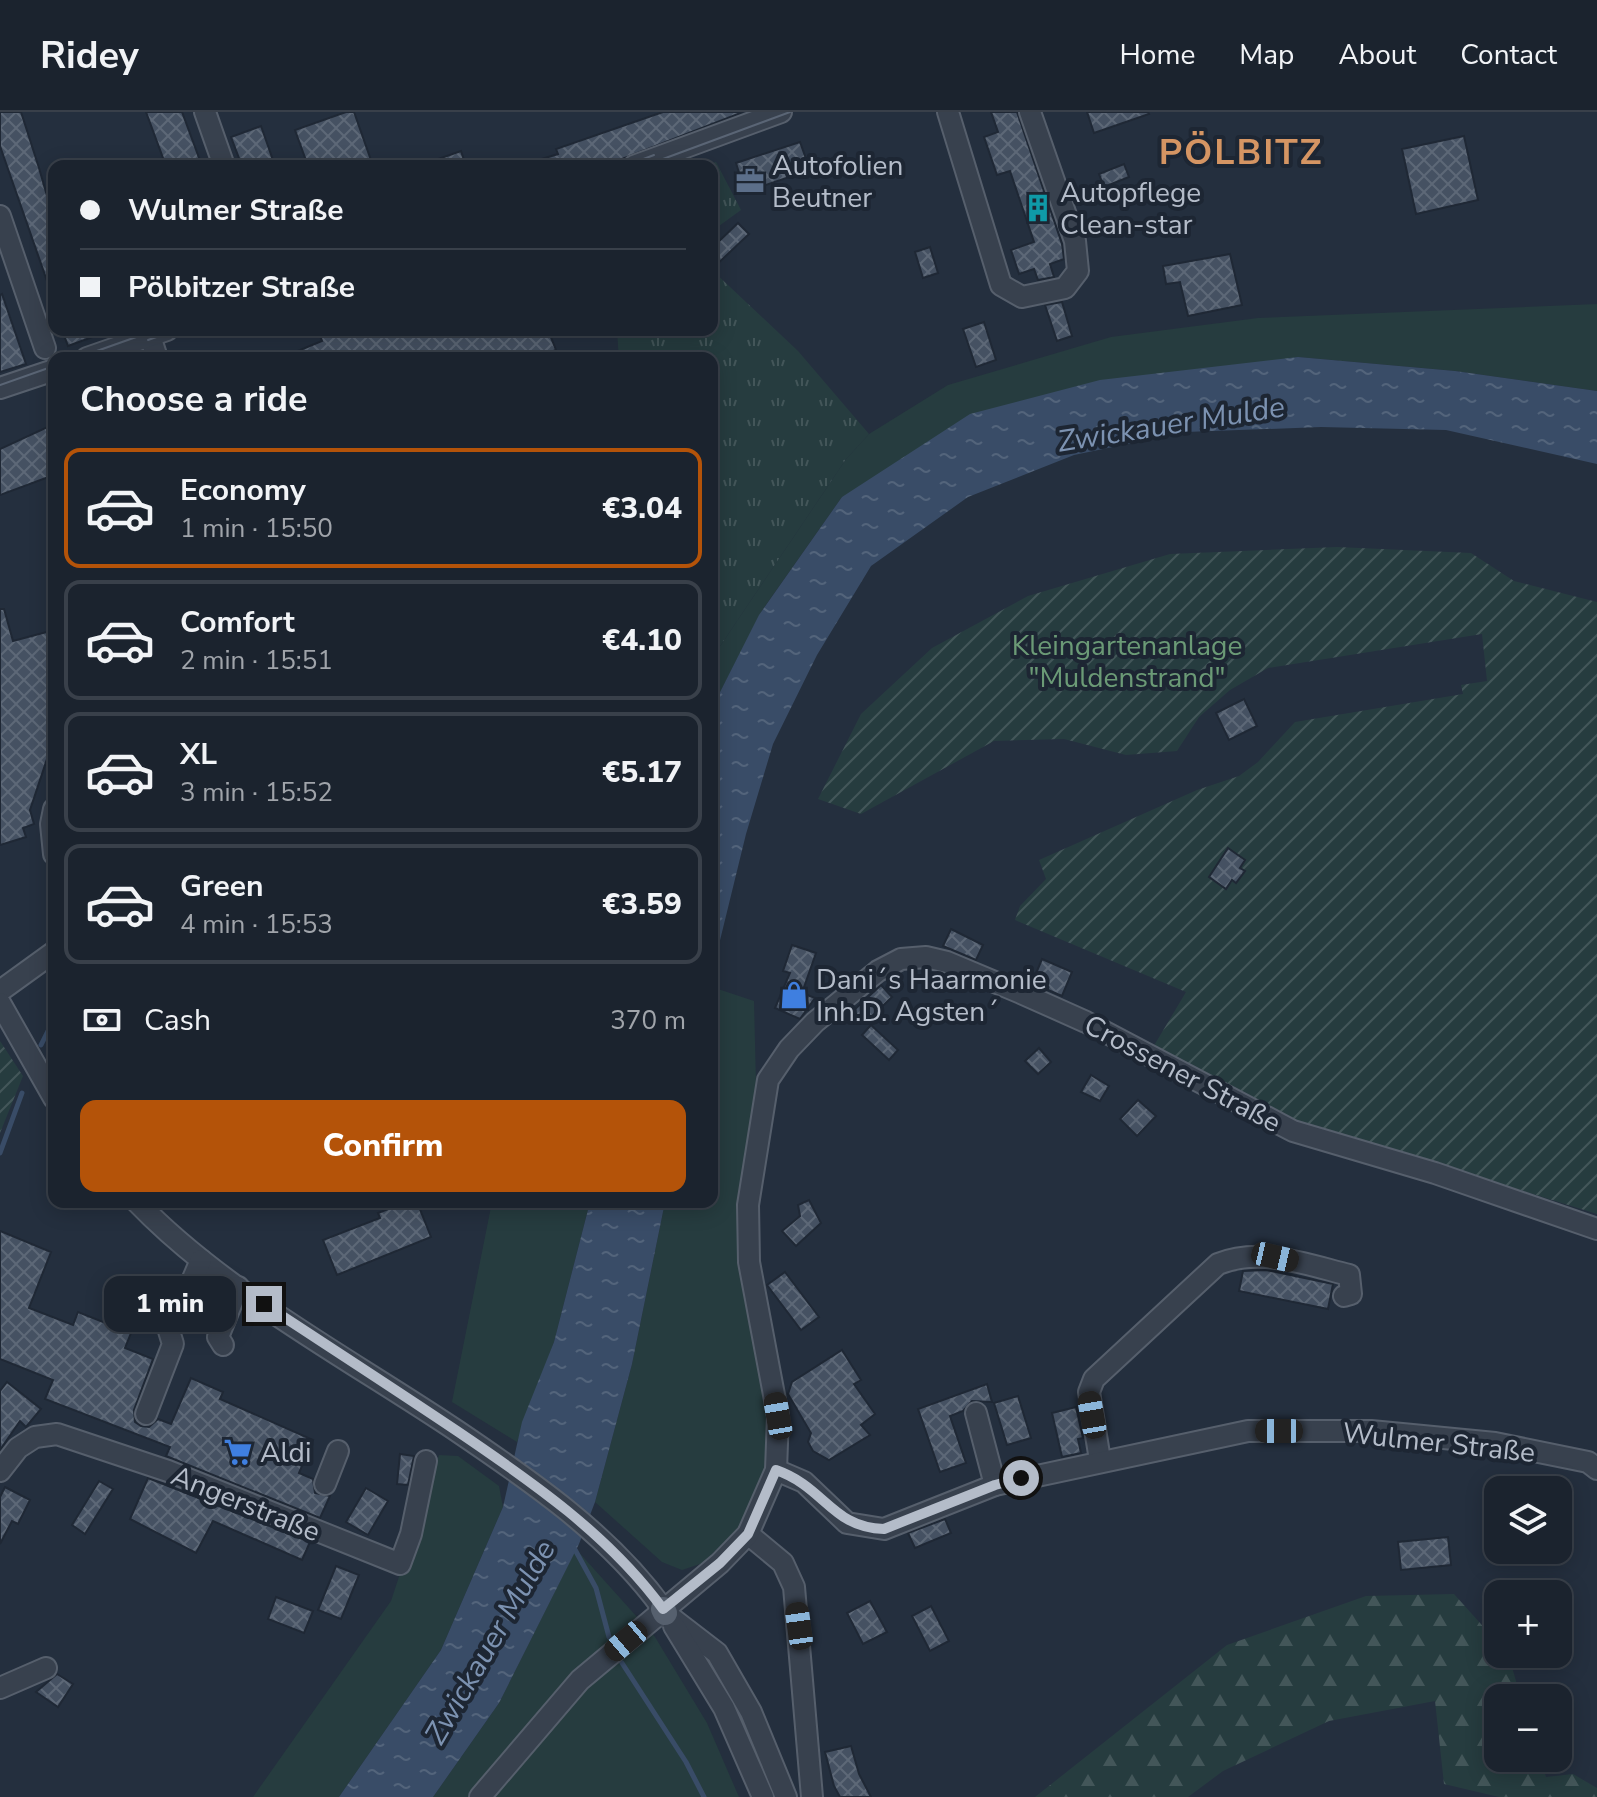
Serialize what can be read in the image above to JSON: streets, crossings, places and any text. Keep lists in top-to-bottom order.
{
  "streets": {
    "street": ["Crossener Straße", "Wulmer Straße", "Angerstraße"]
  },
  "crossings": [
    ["Crossener Straße", "Wulmer Straße"]
  ],
  "districts": ["PÖLBITZ"],
  "water": ["Zwickauer Mulde"],
  "parks": ["Kleingartenanlage \"Muldenstrand\""],
  "places": {
    "office": ["Autofolien Beutner"],
    "building": ["Autopflege Clean-star"],
    "shop": ["Dani´s Haarmonie Inh.D. Agsten´"],
    "supermarket": ["Aldi"]
  },
  "page": {
    "header": "Ridey",
    "nav": [
      "Home",
      "Map",
      "About",
      "Contact"
    ],
    "banner": ["Wulmer Straße", "Pölbitzer Straße"],
    "heading": "Choose a ride",
    "list": [
      {
        "name": "Economy",
        "note": "1 min · 15:50",
        "value": "€3.04"
      },
      {
        "name": "Comfort",
        "note": "2 min · 15:51",
        "value": "€4.10"
      },
      {
        "name": "XL",
        "note": "3 min · 15:52",
        "value": "€5.17"
      },
      {
        "name": "Green",
        "note": "4 min · 15:53",
        "value": "€3.59"
      }
    ],
    "pay": ["Cash", "370 m"],
    "buttons": "Confirm",
    "bubble": "1 min",
    "map_buttons": ["+", "−"]
  }
}
